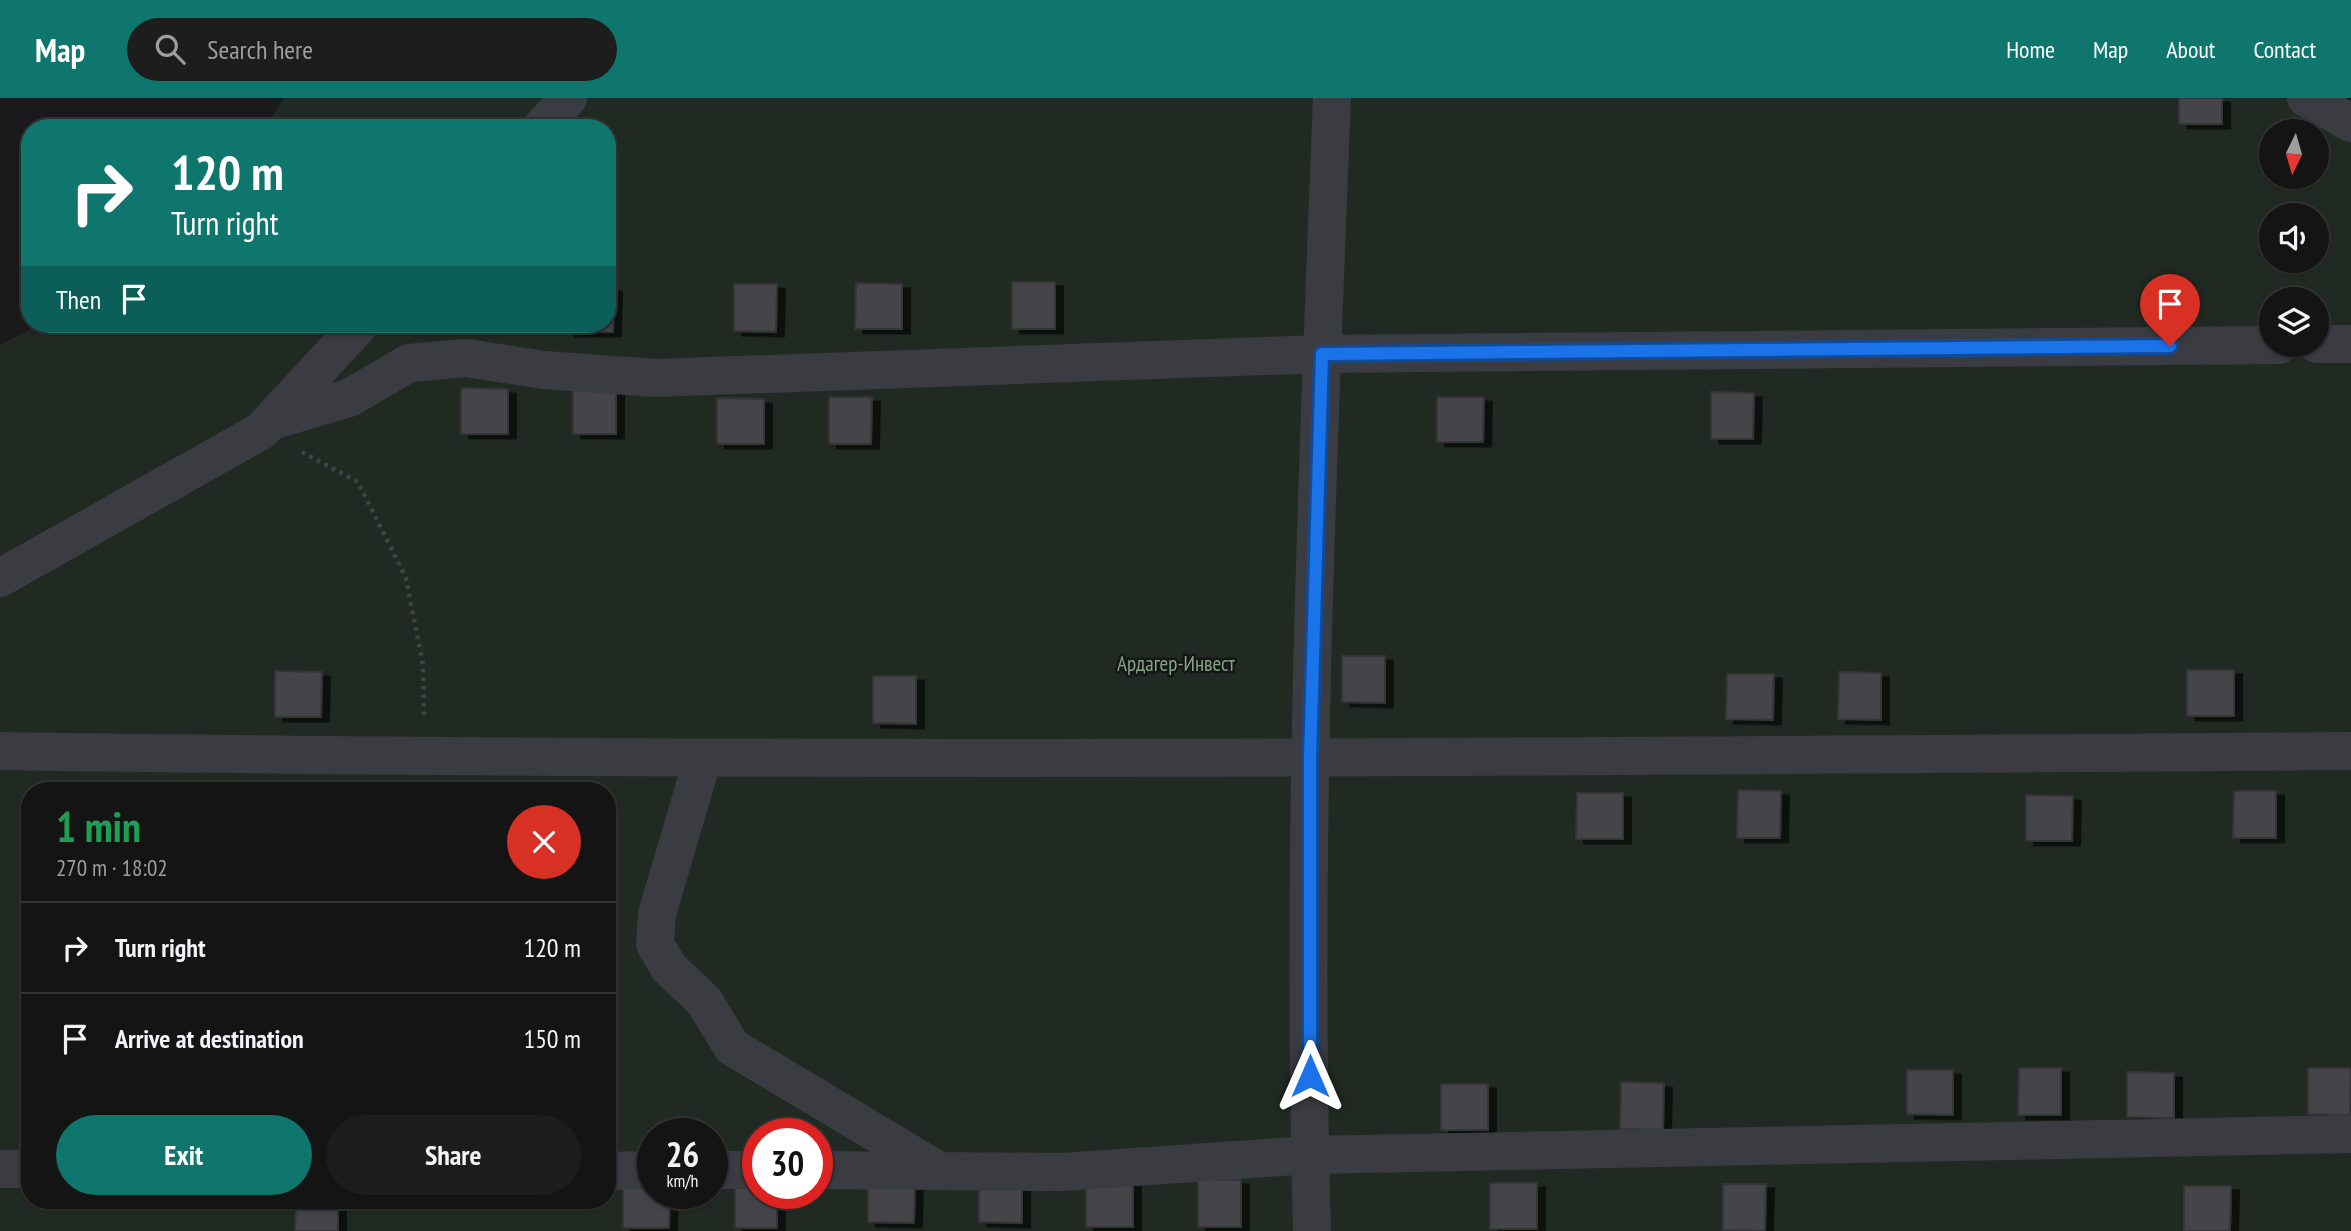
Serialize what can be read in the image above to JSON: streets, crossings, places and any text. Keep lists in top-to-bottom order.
{
  "parks": ["Ардагер-Инвест"],
  "north": "bottom",
  "page": {
    "header": "Map",
    "search": "Search here",
    "nav": [
      "Home",
      "Map",
      "About",
      "Contact"
    ],
    "turn": ["120 m", "Turn right"],
    "then": "Then",
    "heading": ["1 min", "270 m · 18:02"],
    "list": [
      {
        "name": "Turn right",
        "value": "120 m"
      },
      {
        "name": "Arrive at destination",
        "value": "150 m"
      }
    ],
    "buttons": ["Exit", "Share"],
    "speed": "26 km/h",
    "limit": "30"
  }
}
